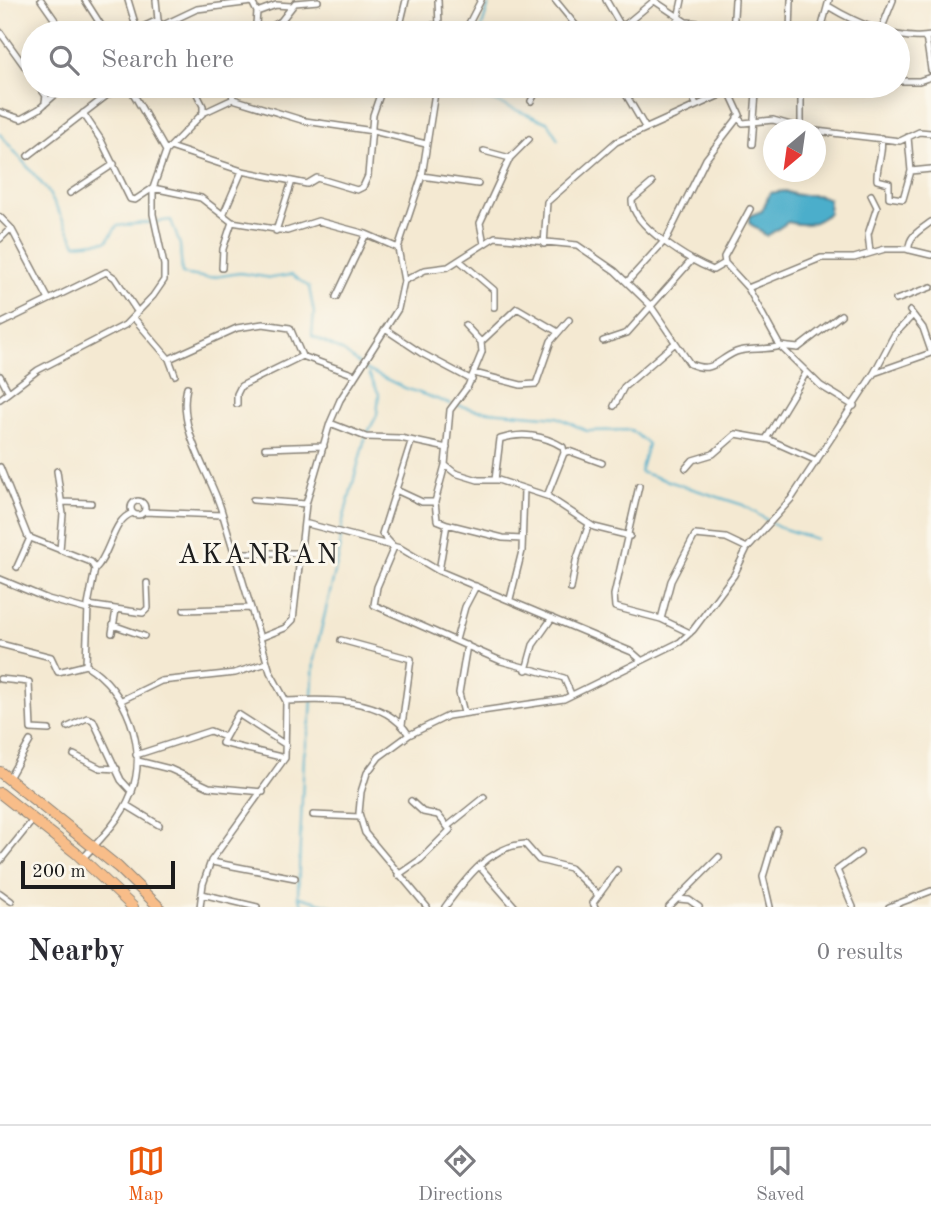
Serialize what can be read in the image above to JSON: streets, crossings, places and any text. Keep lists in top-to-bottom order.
{
  "districts": ["AKANRAN"],
  "scale_bar": "200 m",
  "north": "bottom left",
  "page": {
    "search": "Search here",
    "scale": "200 m",
    "heading": ["Nearby", "0 results"],
    "nav": ["Map", "Directions", "Saved"]
  }
}
